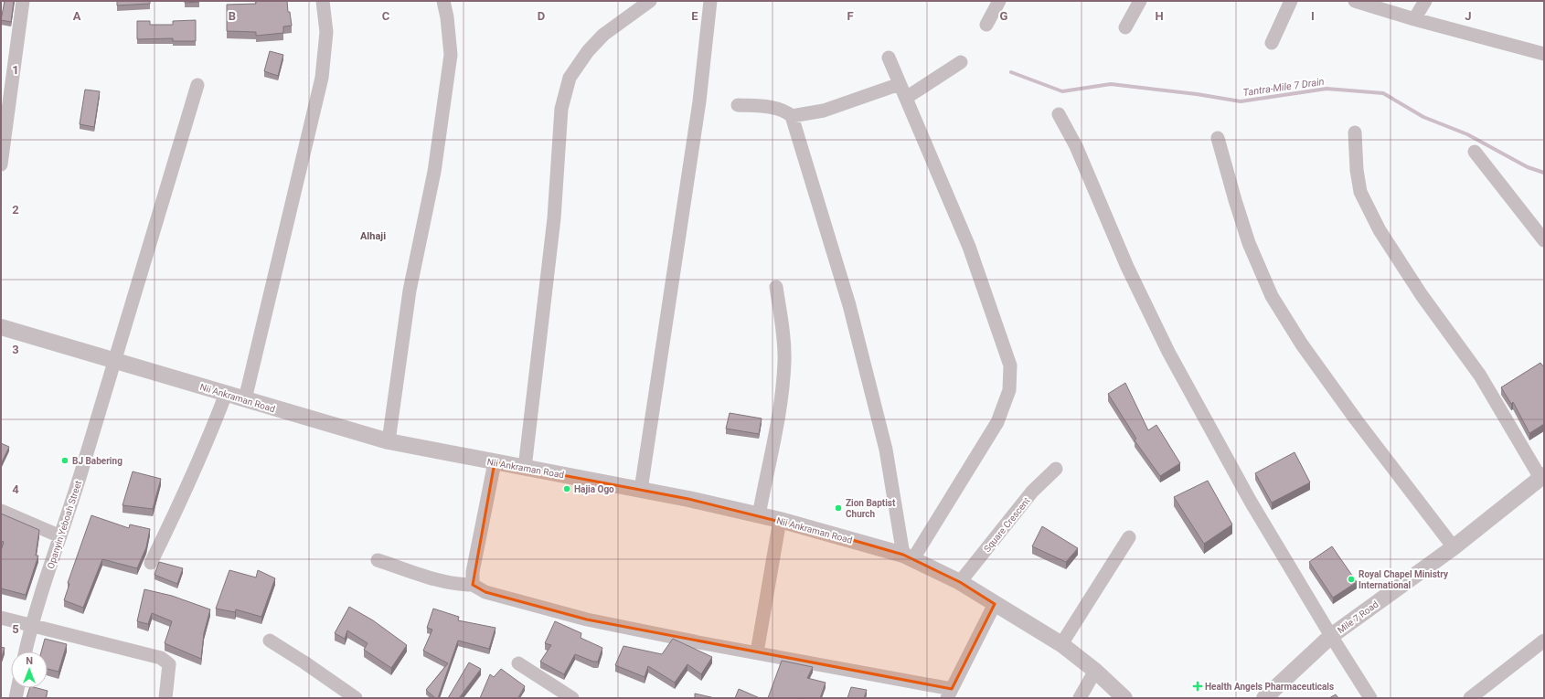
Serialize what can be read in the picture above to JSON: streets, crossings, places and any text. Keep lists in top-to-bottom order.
{
  "streets": {
    "street": [
      "Nii Ankraman Road",
      "Opanyin Yeboah Street",
      "Square Crescent",
      "Mile 7 Road"
    ]
  },
  "crossings": [
    ["Nii Ankraman Road", "Opanyin Yeboah Street"],
    ["Nii Ankraman Road", "Square Crescent"]
  ],
  "districts": ["Alhaji"],
  "water": ["Tantra-Mile 7 Drain"],
  "places": {
    "other": [
      "BJ Babering",
      "Hajia Ogo",
      "Zion Baptist Church",
      "Royal Chapel Ministry International"
    ],
    "health": ["Health Angels Pharmaceuticals"]
  },
  "north": "top",
  "grid": {
    "columns": [
      "A",
      "B",
      "C",
      "D",
      "E",
      "F",
      "G",
      "H",
      "I",
      "J"
    ],
    "rows": [
      "1",
      "2",
      "3",
      "4",
      "5"
    ]
  }
}
